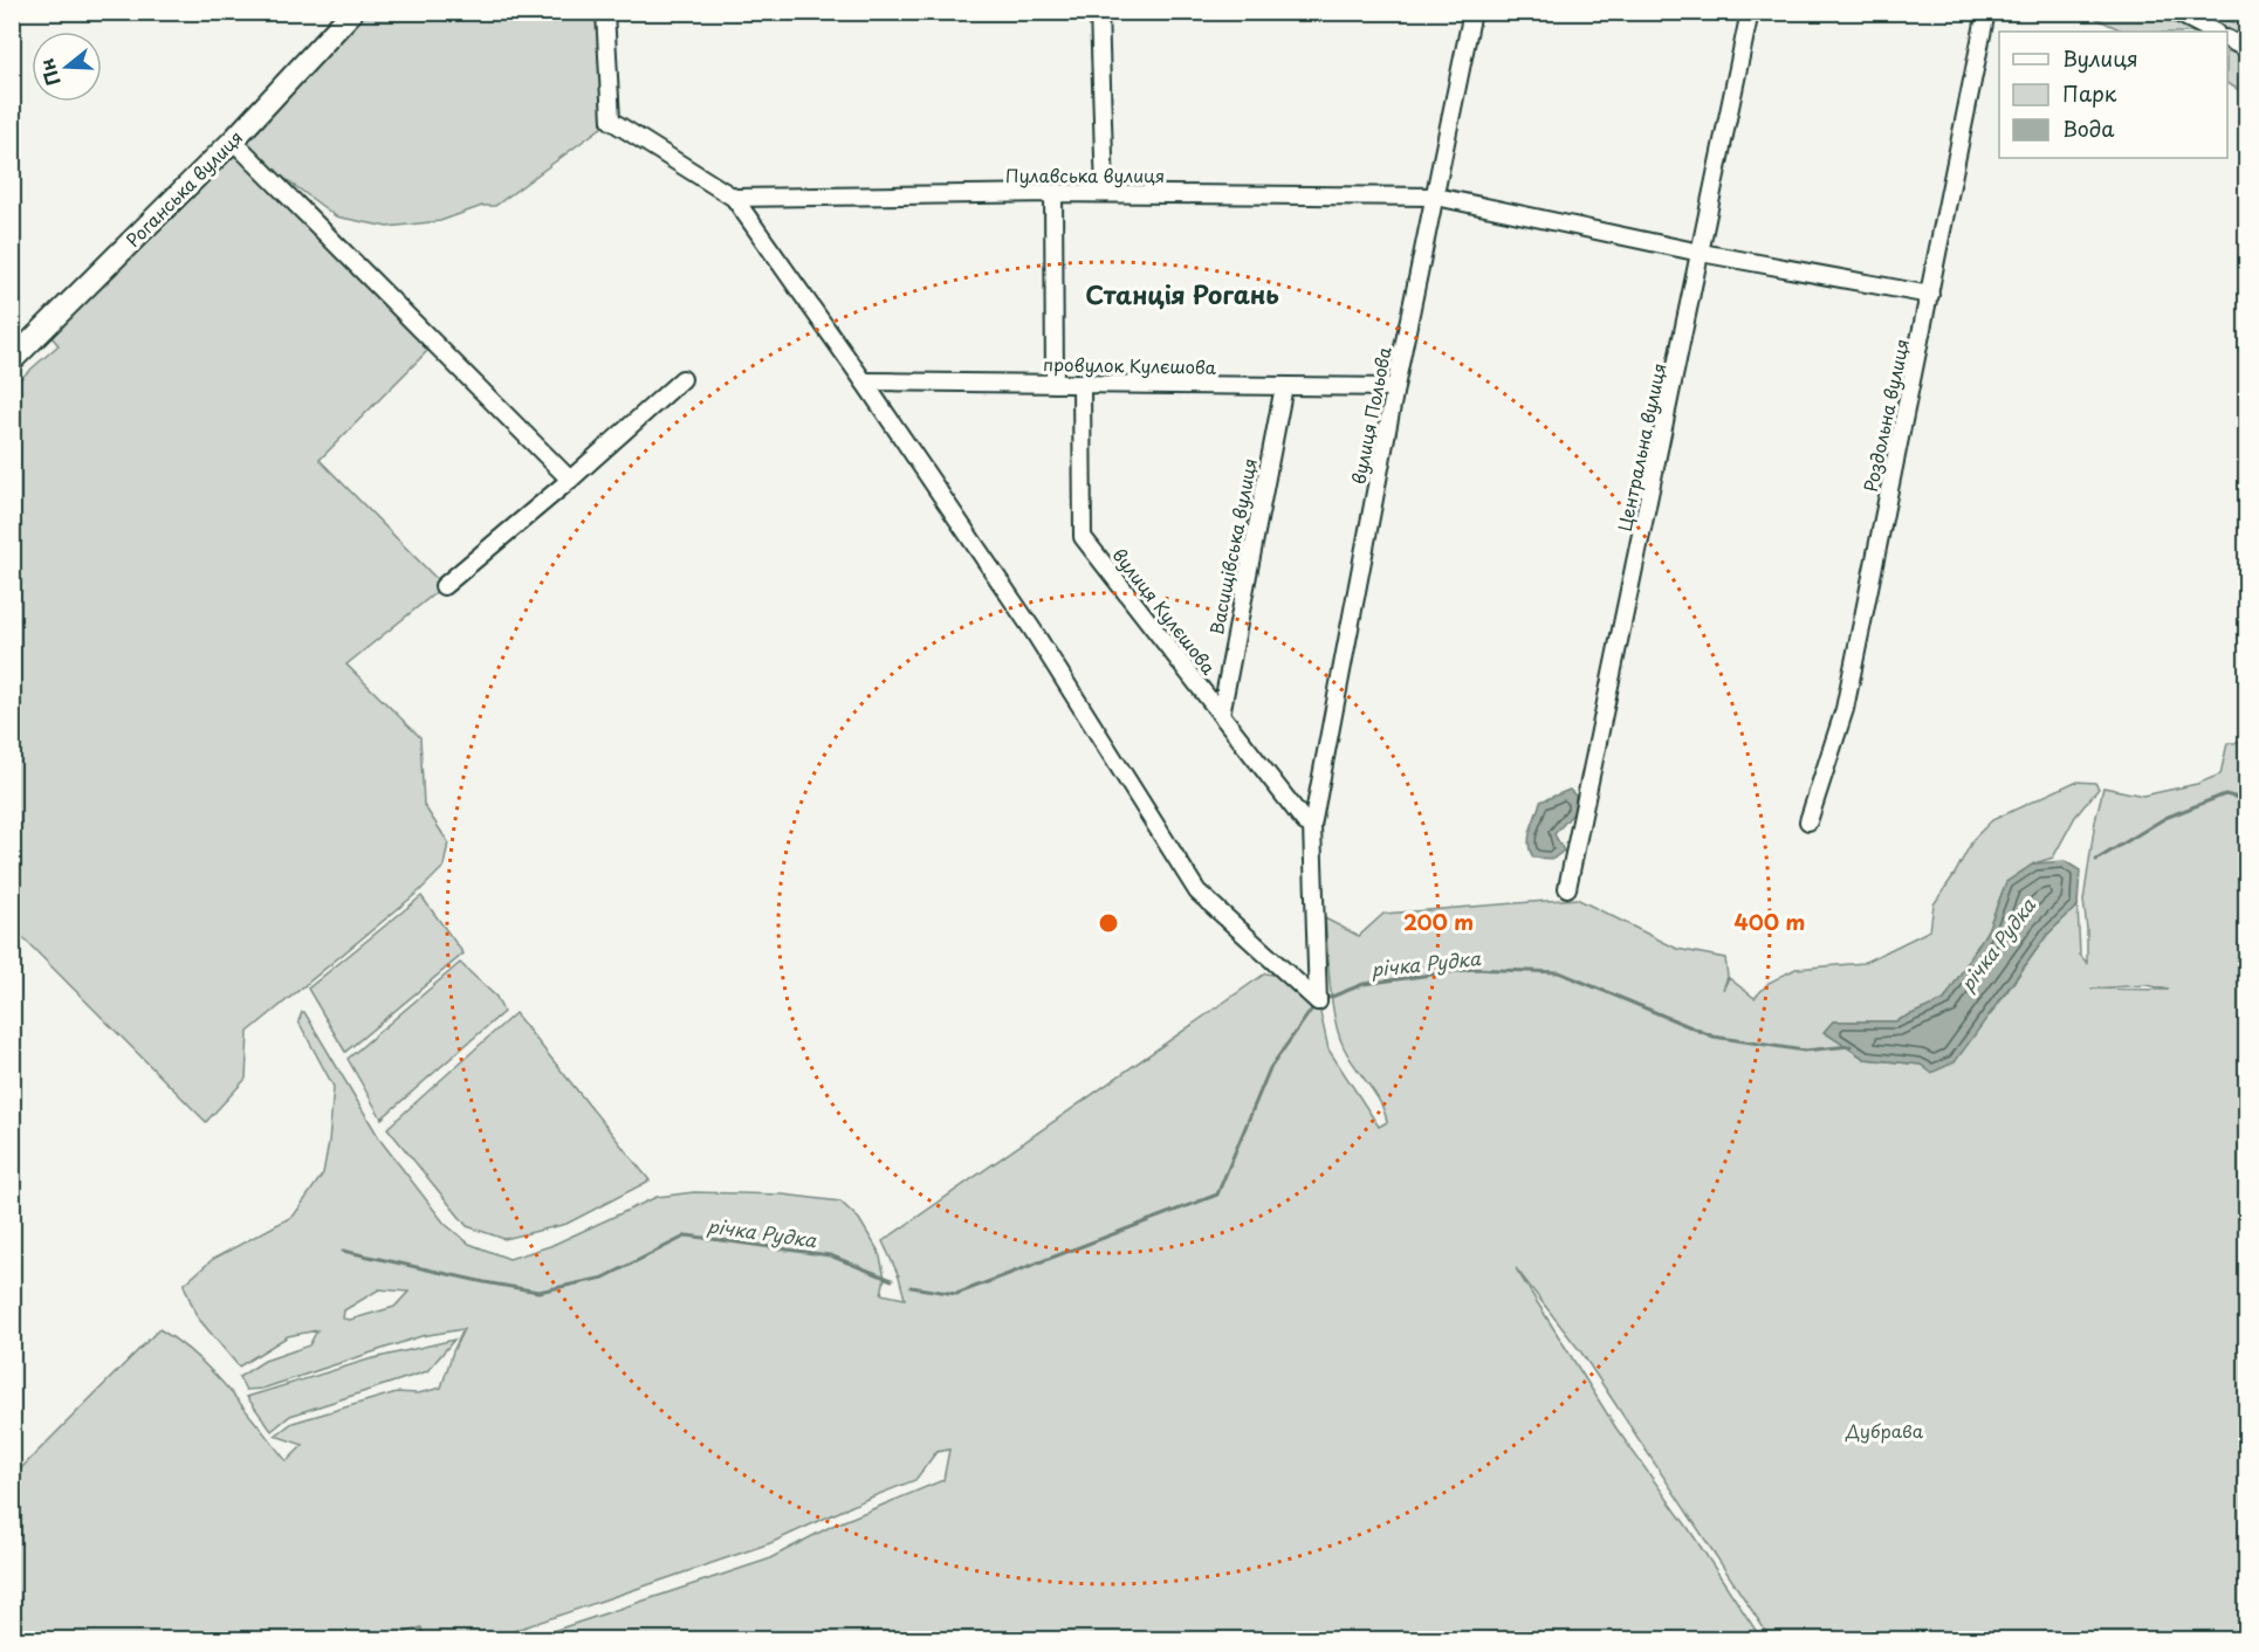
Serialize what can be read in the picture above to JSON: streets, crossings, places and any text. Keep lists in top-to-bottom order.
{
  "streets": {
    "main road": ["Роганська вулиця"],
    "street": [
      "Пулавська вулиця",
      "провулок Кулєшова",
      "вулиця Польова",
      "Роздольна вулиця",
      "Центральна вулиця",
      "Васищівська вулиця",
      "вулиця Кулєшова"
    ]
  },
  "crossings": [
    ["Пулавська вулиця", "вулиця Польова"],
    ["Пулавська вулиця", "Роздольна вулиця"],
    ["Пулавська вулиця", "Центральна вулиця"],
    ["провулок Кулєшова", "вулиця Польова"],
    ["провулок Кулєшова", "Васищівська вулиця"],
    ["провулок Кулєшова", "вулиця Кулєшова"],
    ["вулиця Польова", "вулиця Кулєшова"],
    ["Васищівська вулиця", "вулиця Кулєшова"]
  ],
  "districts": ["Станція Рогань"],
  "water": ["річка Рудка"],
  "parks": ["Дубрава"],
  "legend": ["Вулиця", "Парк", "Вода"],
  "north": "left",
  "rings": ["200 m", "400 m"]
}
